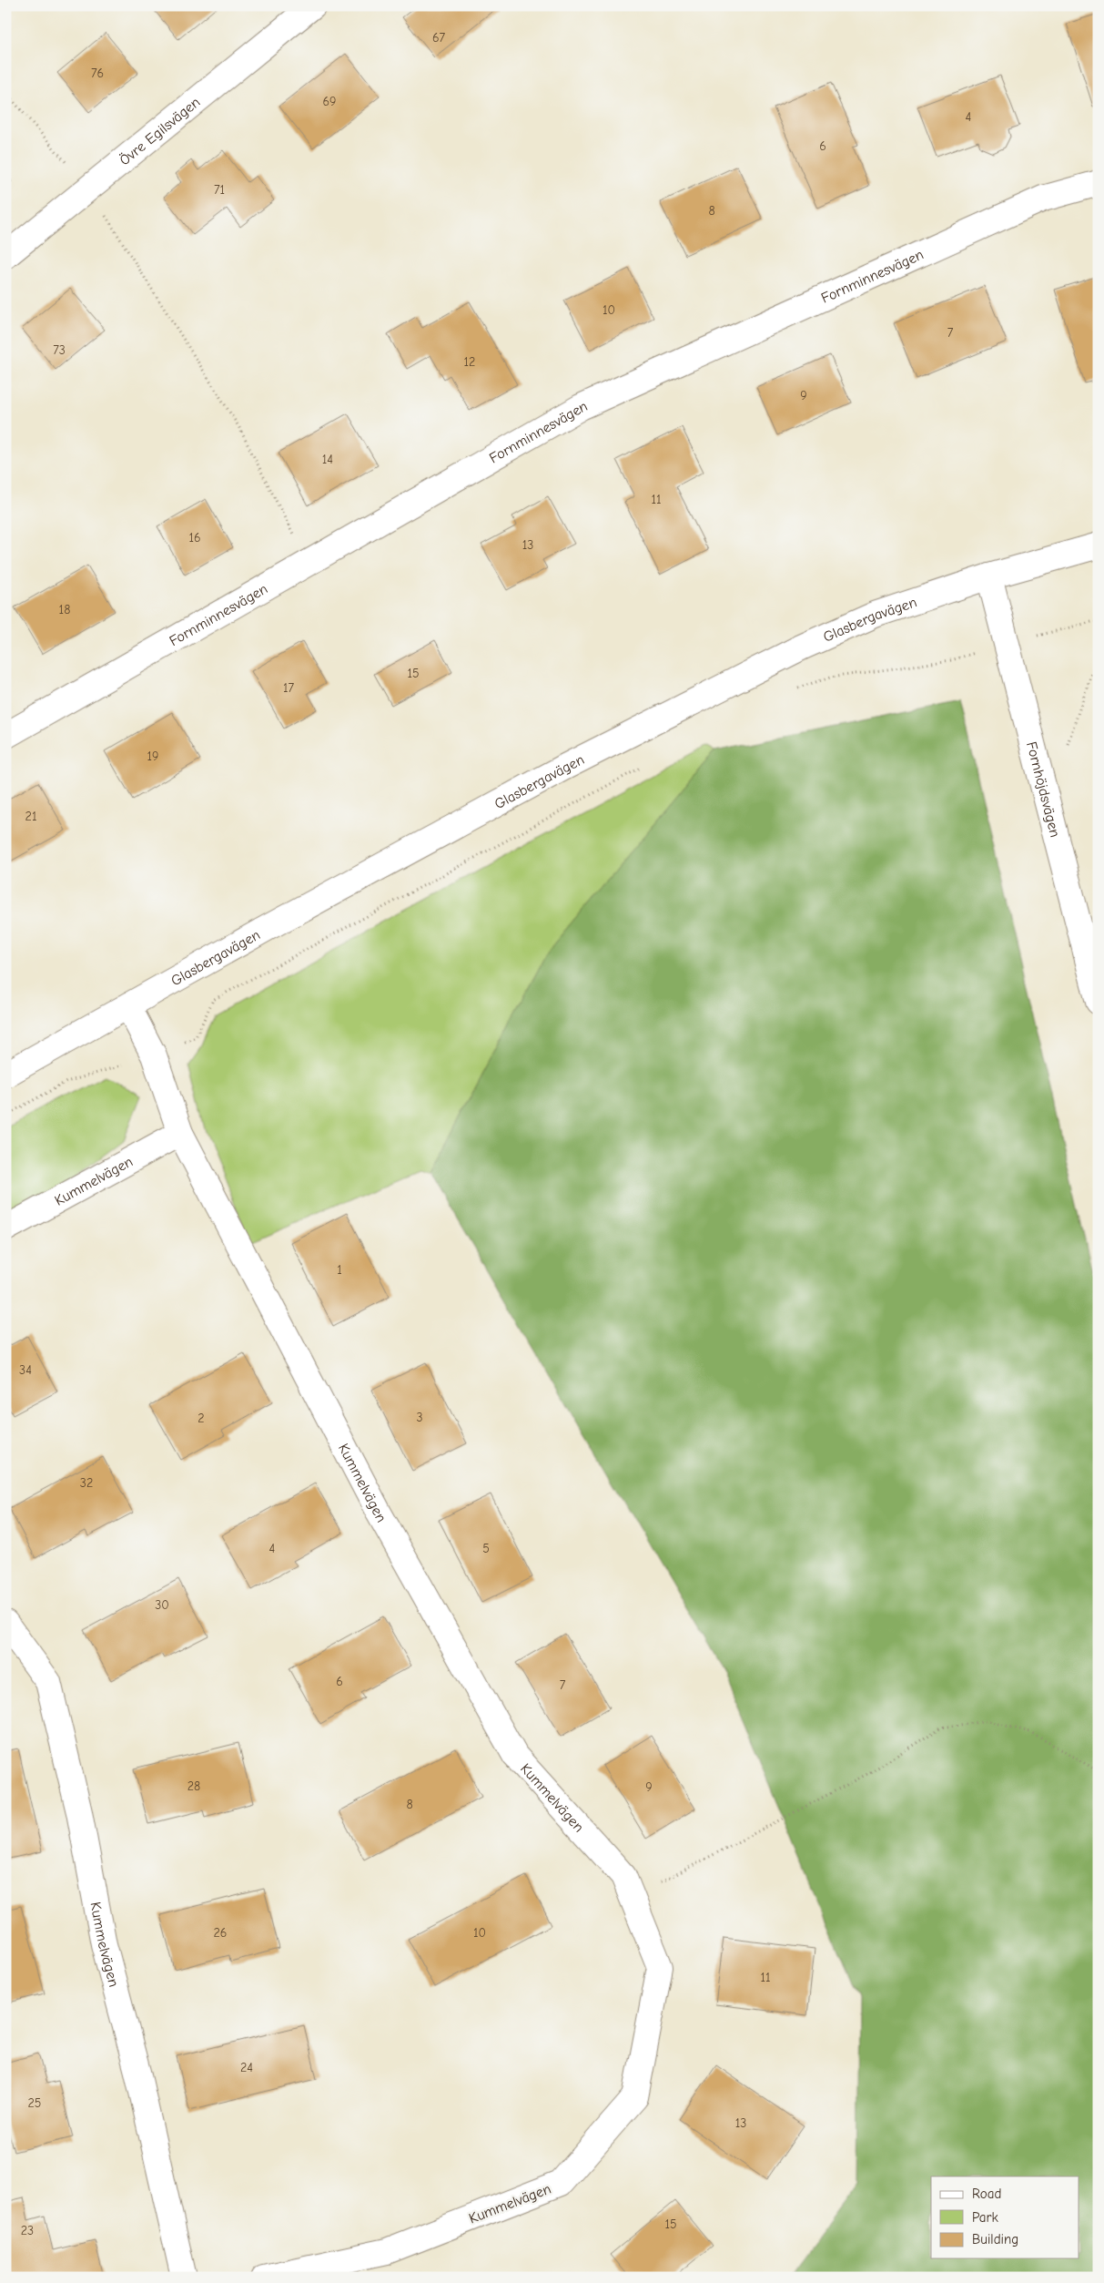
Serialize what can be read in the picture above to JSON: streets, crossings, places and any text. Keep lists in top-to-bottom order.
{
  "streets": {
    "street": [
      "Övre Egilsvägen",
      "Fornminnesvägen",
      "Glasbergavägen",
      "Fornhöjdsvägen",
      "Kummelvägen"
    ]
  },
  "crossings": [
    ["Glasbergavägen", "Fornhöjdsvägen"],
    ["Glasbergavägen", "Kummelvägen"]
  ],
  "house_numbers": [
    "67",
    "76",
    "69",
    "4",
    "6",
    "71",
    "8",
    "10",
    "7",
    "73",
    "12",
    "9",
    "14",
    "11",
    "16",
    "13",
    "18",
    "15",
    "17",
    "19",
    "21",
    "1",
    "34",
    "3",
    "2",
    "32",
    "4",
    "5",
    "30",
    "6",
    "7",
    "28",
    "9",
    "8",
    "26",
    "10",
    "11",
    "24",
    "25",
    "13",
    "15",
    "23"
  ],
  "legend": ["Road", "Park", "Building"]
}
